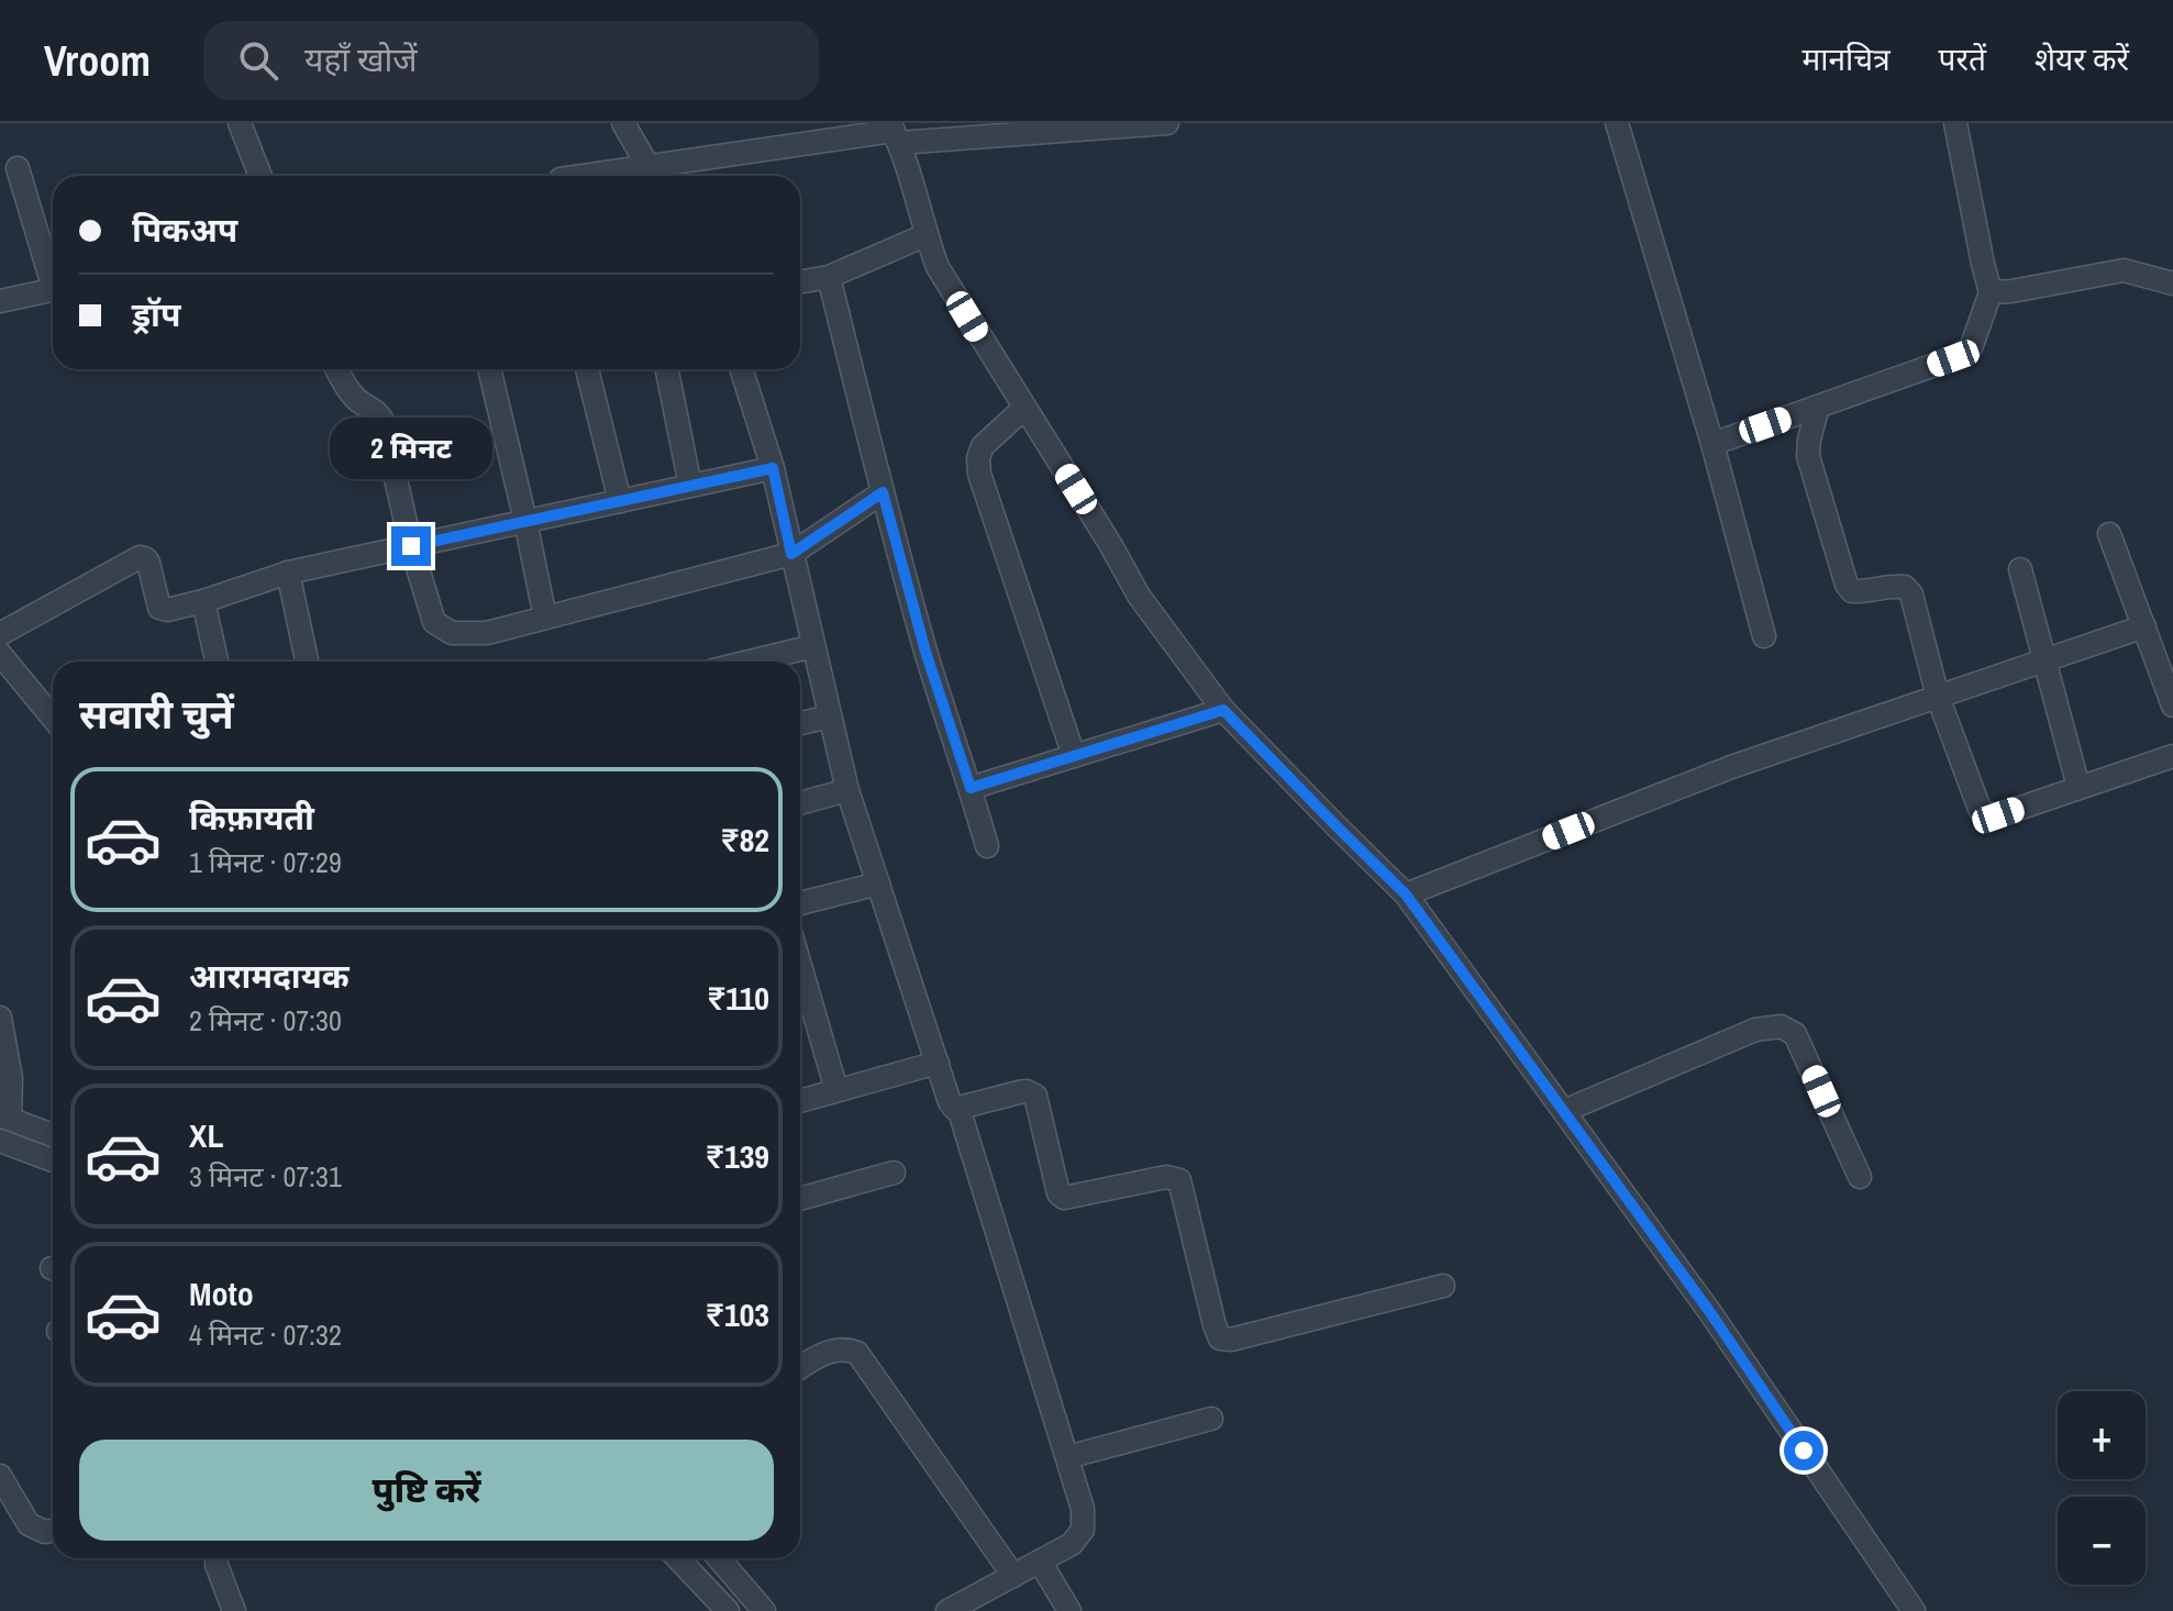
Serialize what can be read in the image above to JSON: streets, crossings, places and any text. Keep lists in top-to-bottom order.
{
  "page": {
    "header": "Vroom",
    "search": "यहाँ खोजें",
    "nav": ["मानचित्र", "परतें", "शेयर करें"],
    "banner": ["पिकअप", "ड्रॉप"],
    "bubble": "2 मिनट",
    "heading": "सवारी चुनें",
    "list": [
      {
        "name": "किफ़ायती",
        "note": "1 मिनट · 07:29",
        "value": "₹82"
      },
      {
        "name": "आरामदायक",
        "note": "2 मिनट · 07:30",
        "value": "₹110"
      },
      {
        "name": "XL",
        "note": "3 मिनट · 07:31",
        "value": "₹139"
      },
      {
        "name": "Moto",
        "note": "4 मिनट · 07:32",
        "value": "₹103"
      }
    ],
    "map_buttons": ["+", "−"],
    "buttons": "पुष्टि करें"
  }
}
